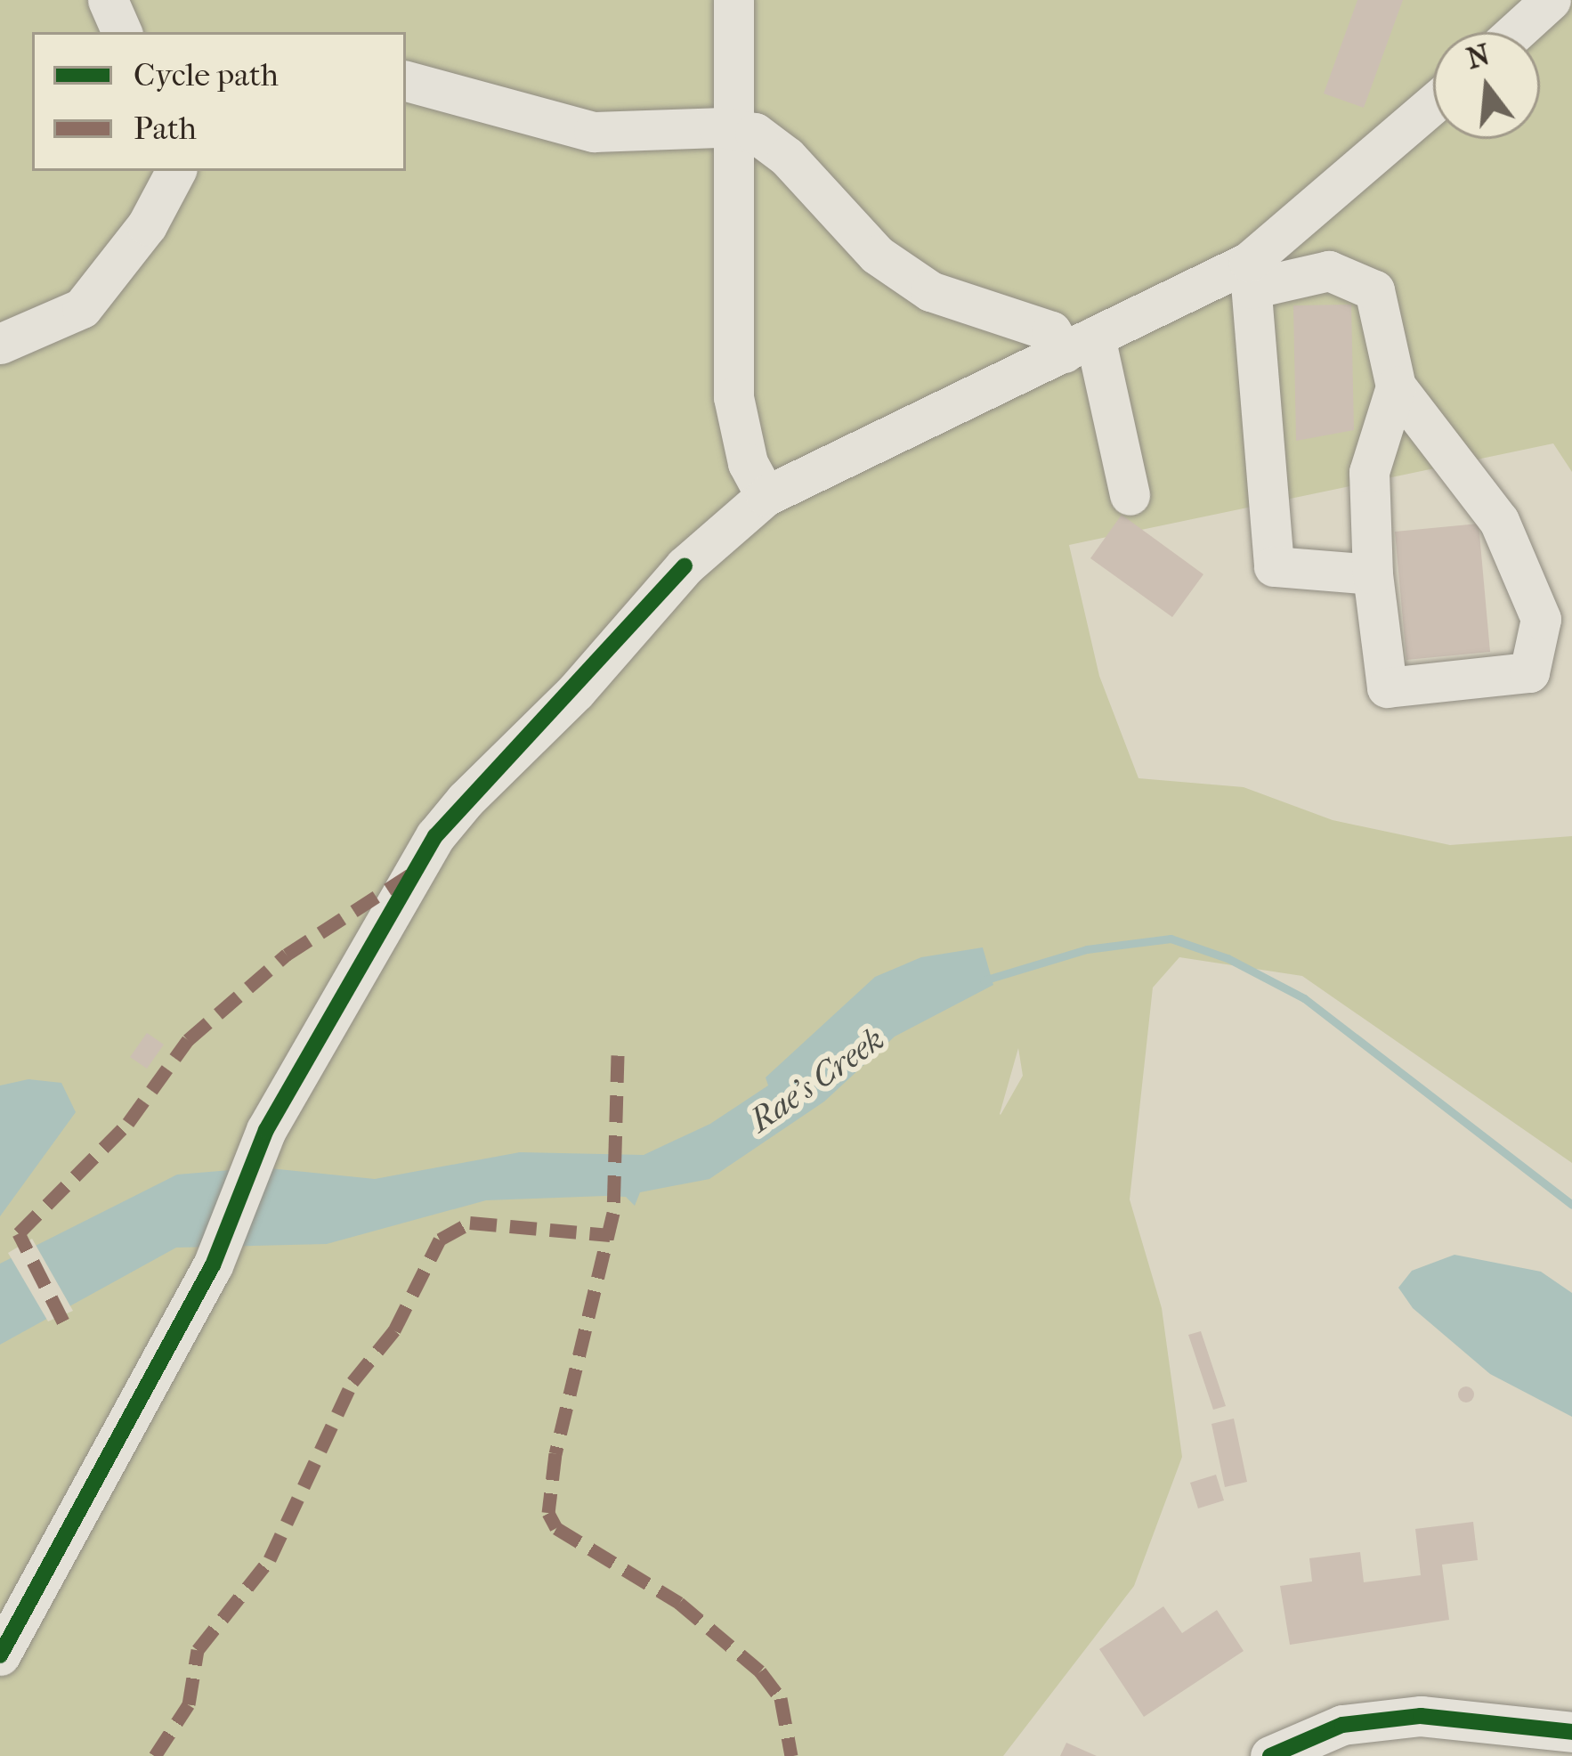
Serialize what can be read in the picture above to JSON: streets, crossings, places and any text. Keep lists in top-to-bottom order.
{
  "water": ["Rae's Creek"],
  "legend": ["Cycle path", "Path"],
  "north": "top"
}
